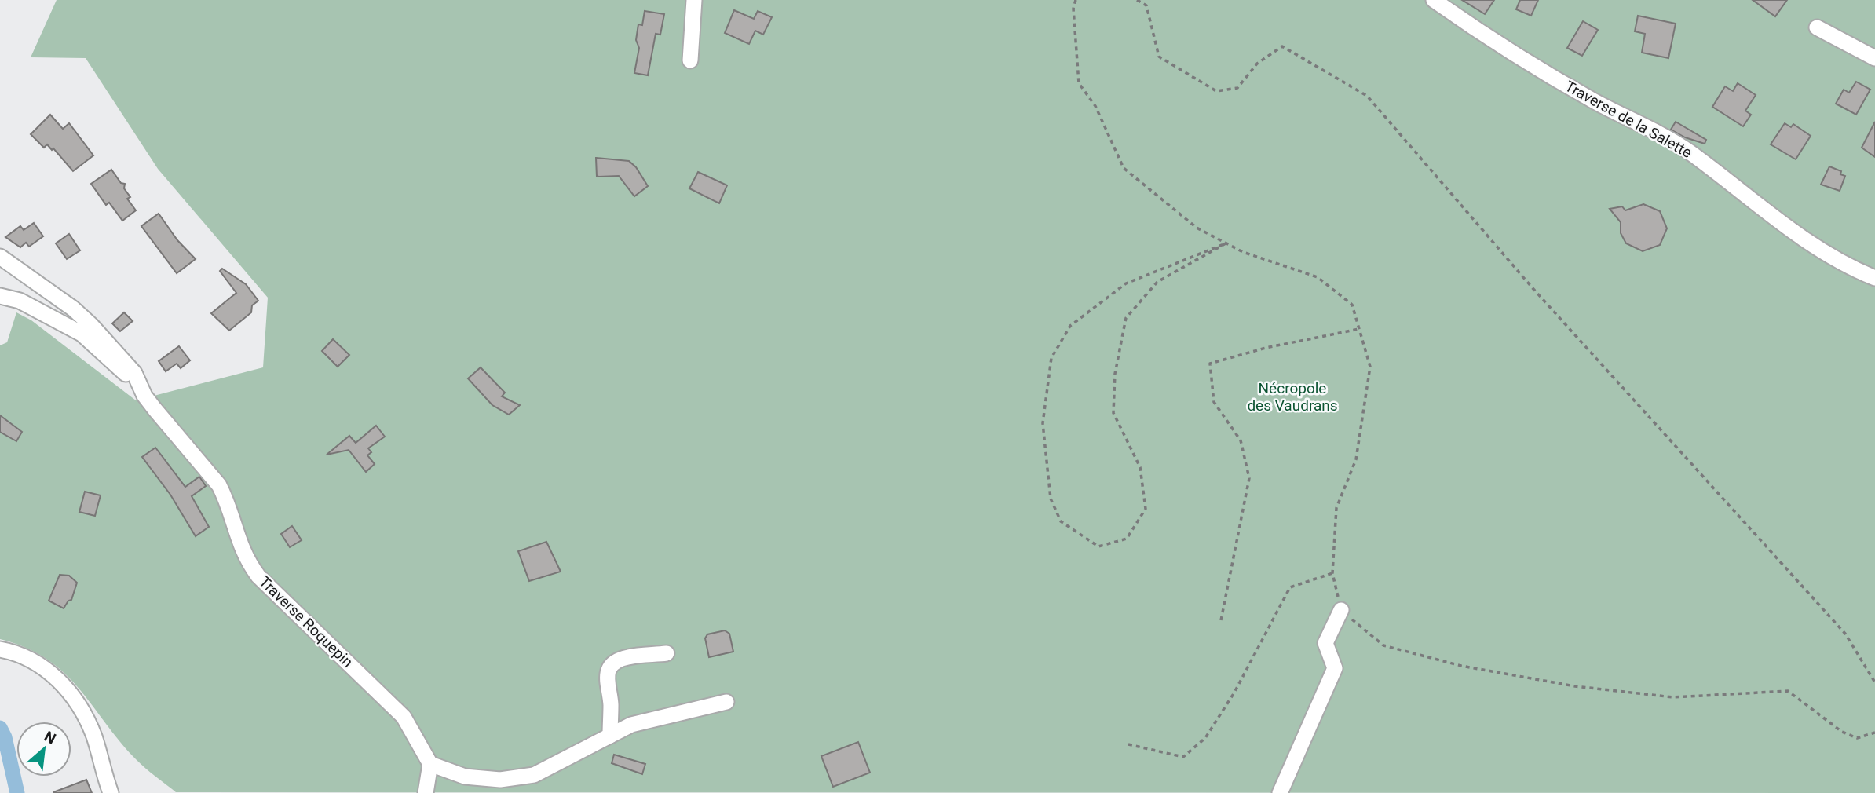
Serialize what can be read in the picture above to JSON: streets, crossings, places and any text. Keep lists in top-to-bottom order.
{
  "streets": {
    "street": ["Traverse de la Salette", "Traverse Roquepin"]
  },
  "parks": ["Nécropole des Vaudrans"],
  "north": "top right"
}
